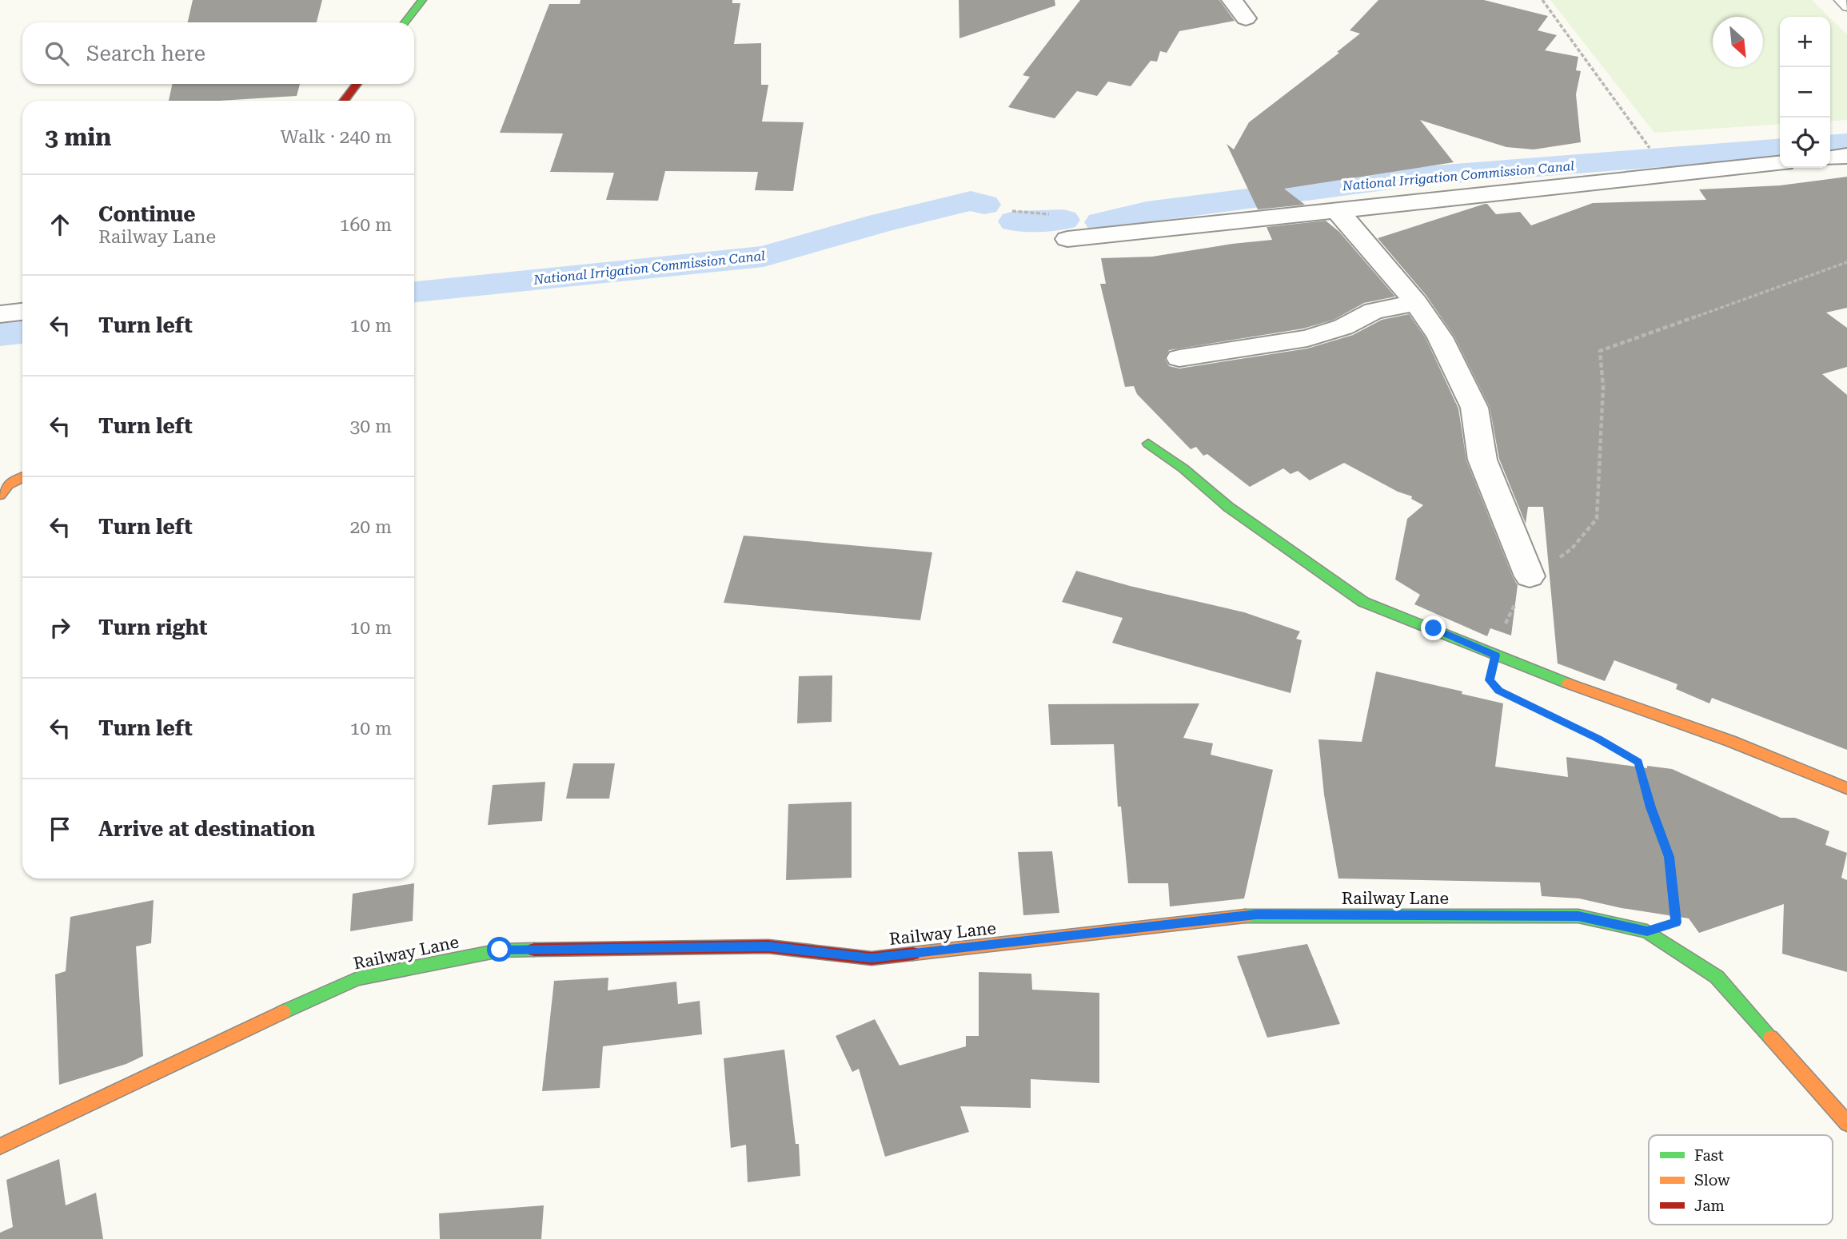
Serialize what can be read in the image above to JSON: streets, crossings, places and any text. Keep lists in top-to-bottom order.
{
  "streets": {
    "street": ["Railway Lane"]
  },
  "water": ["National Irrigation Commission Canal"],
  "legend": ["Fast", "Slow", "Jam"],
  "north": "bottom right",
  "page": {
    "map_buttons": ["+", "−"],
    "search": "Search here",
    "heading": ["3 min", "Walk · 240 m"],
    "list": [
      ["Continue", "Railway Lane", "160 m"],
      ["Turn left", "10 m"],
      ["Turn left", "30 m"],
      ["Turn left", "20 m"],
      ["Turn right", "10 m"],
      ["Turn left", "10 m"],
      "Arrive at destination"
    ]
  }
}
